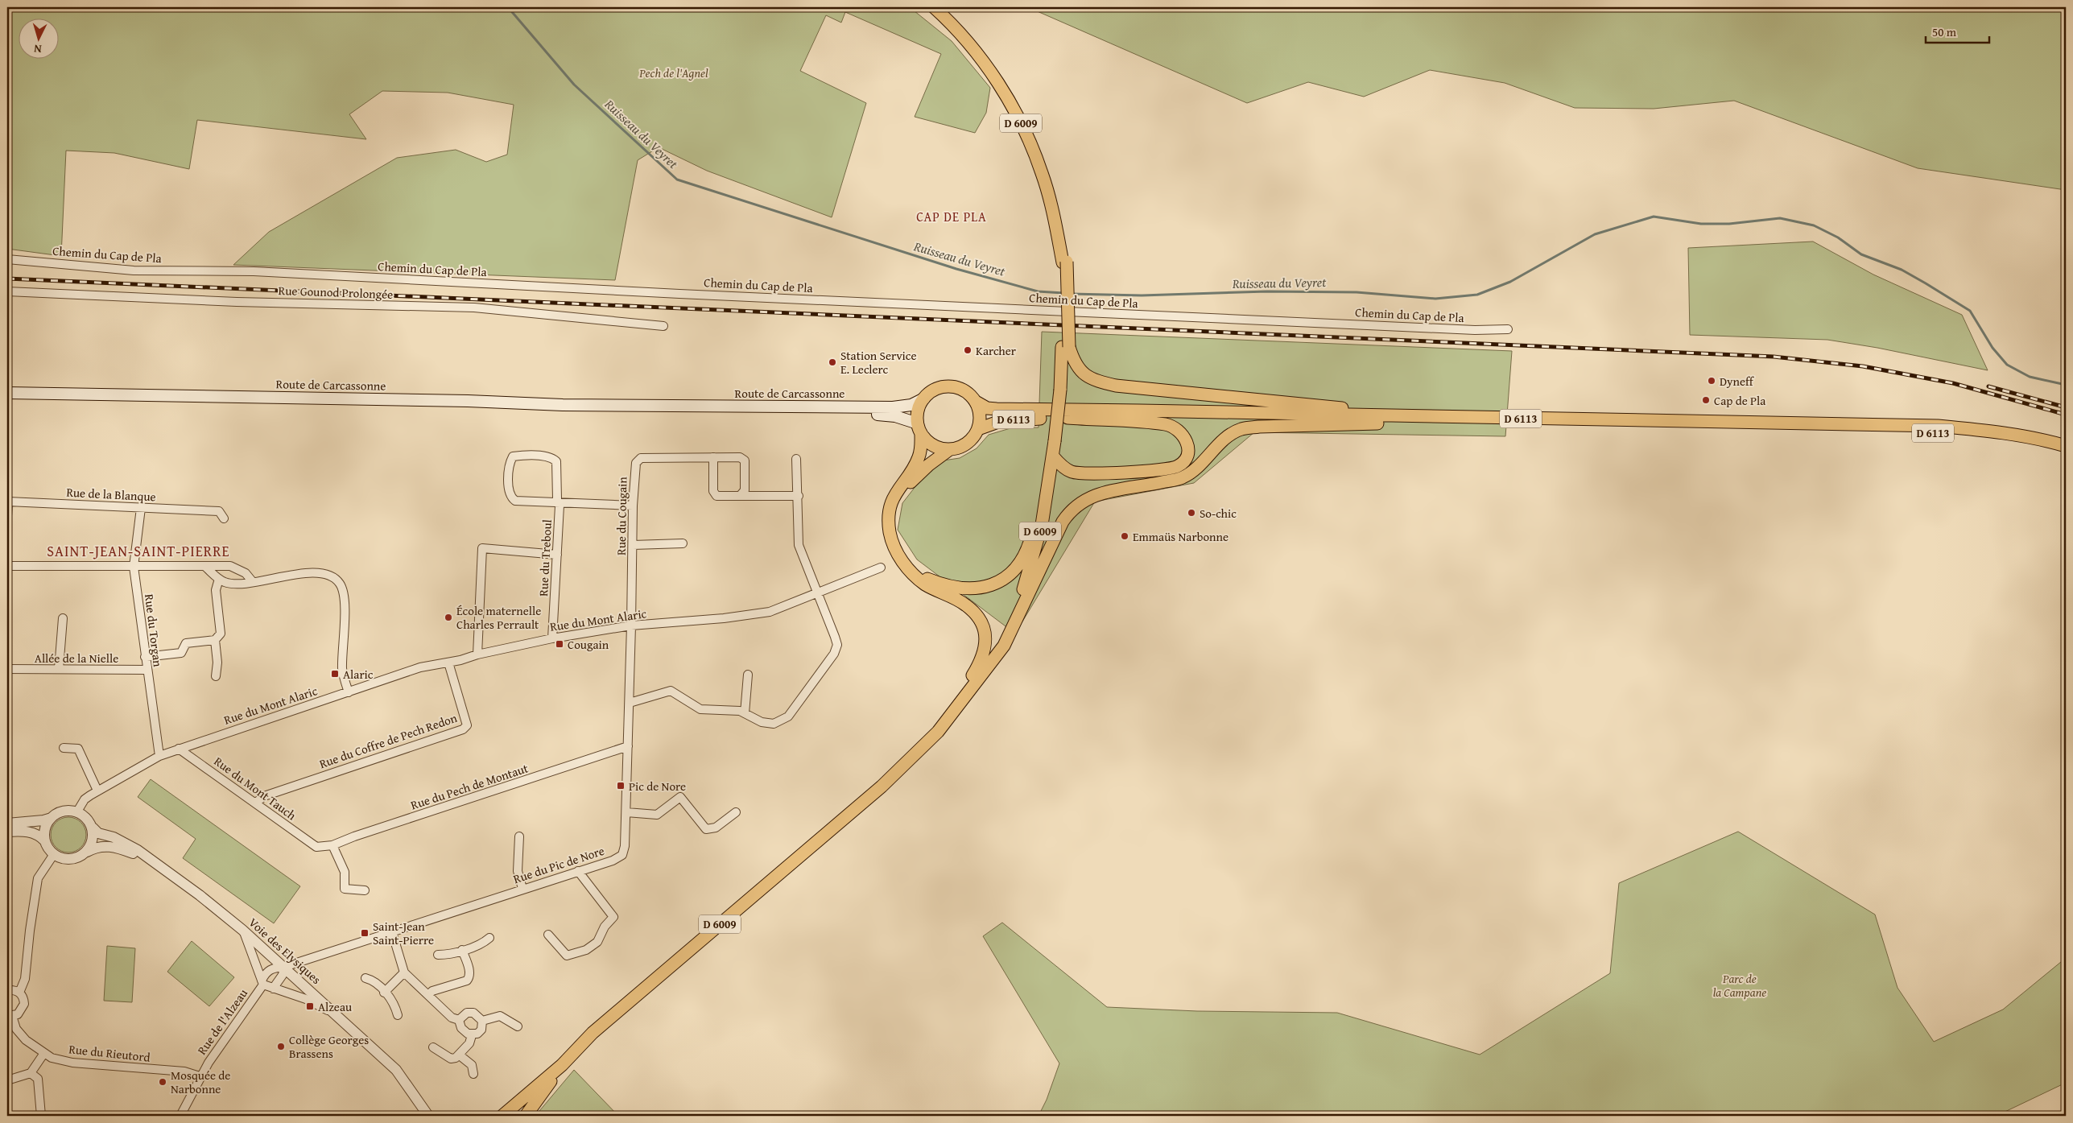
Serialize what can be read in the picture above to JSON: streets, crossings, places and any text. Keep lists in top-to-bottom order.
{
  "streets": {
    "main road": ["D 6009", "Route de Carcassonne", "D 6113"],
    "street": [
      "Chemin du Cap de Pla",
      "Rue Gounod Prolongée",
      "Rue de la Blanque",
      "Rue du Cougain",
      "Rue du Treboul",
      "Rue du Mont Alaric",
      "Rue du Torgan",
      "Allée de la Nielle",
      "Rue du Coffre de Pech Redon",
      "Rue du Pech de Montaut",
      "Rue du Mont Tauch",
      "Rue du Pic de Nore",
      "Voie des Elysiques",
      "Rue de l'Alzeau",
      "Rue du Rieutord"
    ]
  },
  "crossings": [
    ["Route de Carcassonne", "D 6113"],
    ["Rue de la Blanque", "Rue du Torgan"],
    ["Rue du Cougain", "Rue du Mont Alaric"],
    ["Rue du Cougain", "Rue du Pic de Nore"],
    ["Rue du Treboul", "Rue du Mont Alaric"],
    ["Rue du Mont Alaric", "Rue du Torgan"],
    ["Rue du Mont Alaric", "Rue du Coffre de Pech Redon"],
    ["Rue du Mont Alaric", "Rue du Mont Tauch"],
    ["Rue du Mont Alaric", "Rue du Pic de Nore"],
    ["Rue du Mont Alaric", "Voie des Elysiques"],
    ["Rue du Torgan", "Allée de la Nielle"],
    ["Rue du Coffre de Pech Redon", "Rue du Mont Tauch"],
    ["Rue du Pech de Montaut", "Rue du Mont Tauch"],
    ["Rue du Pech de Montaut", "Rue du Pic de Nore"],
    ["Rue du Pic de Nore", "Voie des Elysiques"],
    ["Rue du Pic de Nore", "Rue de l'Alzeau"],
    ["Voie des Elysiques", "Rue de l'Alzeau"],
    ["Rue de l'Alzeau", "Rue du Rieutord"]
  ],
  "districts": ["CAP DE PLA", "SAINT-JEAN-SAINT-PIERRE"],
  "water": ["Ruisseau du Veyret"],
  "parks": ["Pech de l'Agnel", "Parc de la Campane"],
  "places": {
    "other": [
      "Karcher",
      "Station Service E. Leclerc",
      "Dyneff",
      "Cap de Pla",
      "So-chic",
      "Emmaüs Narbonne",
      "École maternelle Charles Perrault",
      "Collège Georges Brassens",
      "Mosquée de Narbonne"
    ],
    "transit": [
      "Cougain",
      "Alaric",
      "Pic de Nore",
      "Saint-Jean Saint-Pierre",
      "Alzeau"
    ]
  },
  "scale_bar": "50 m",
  "north": "bottom"
}
